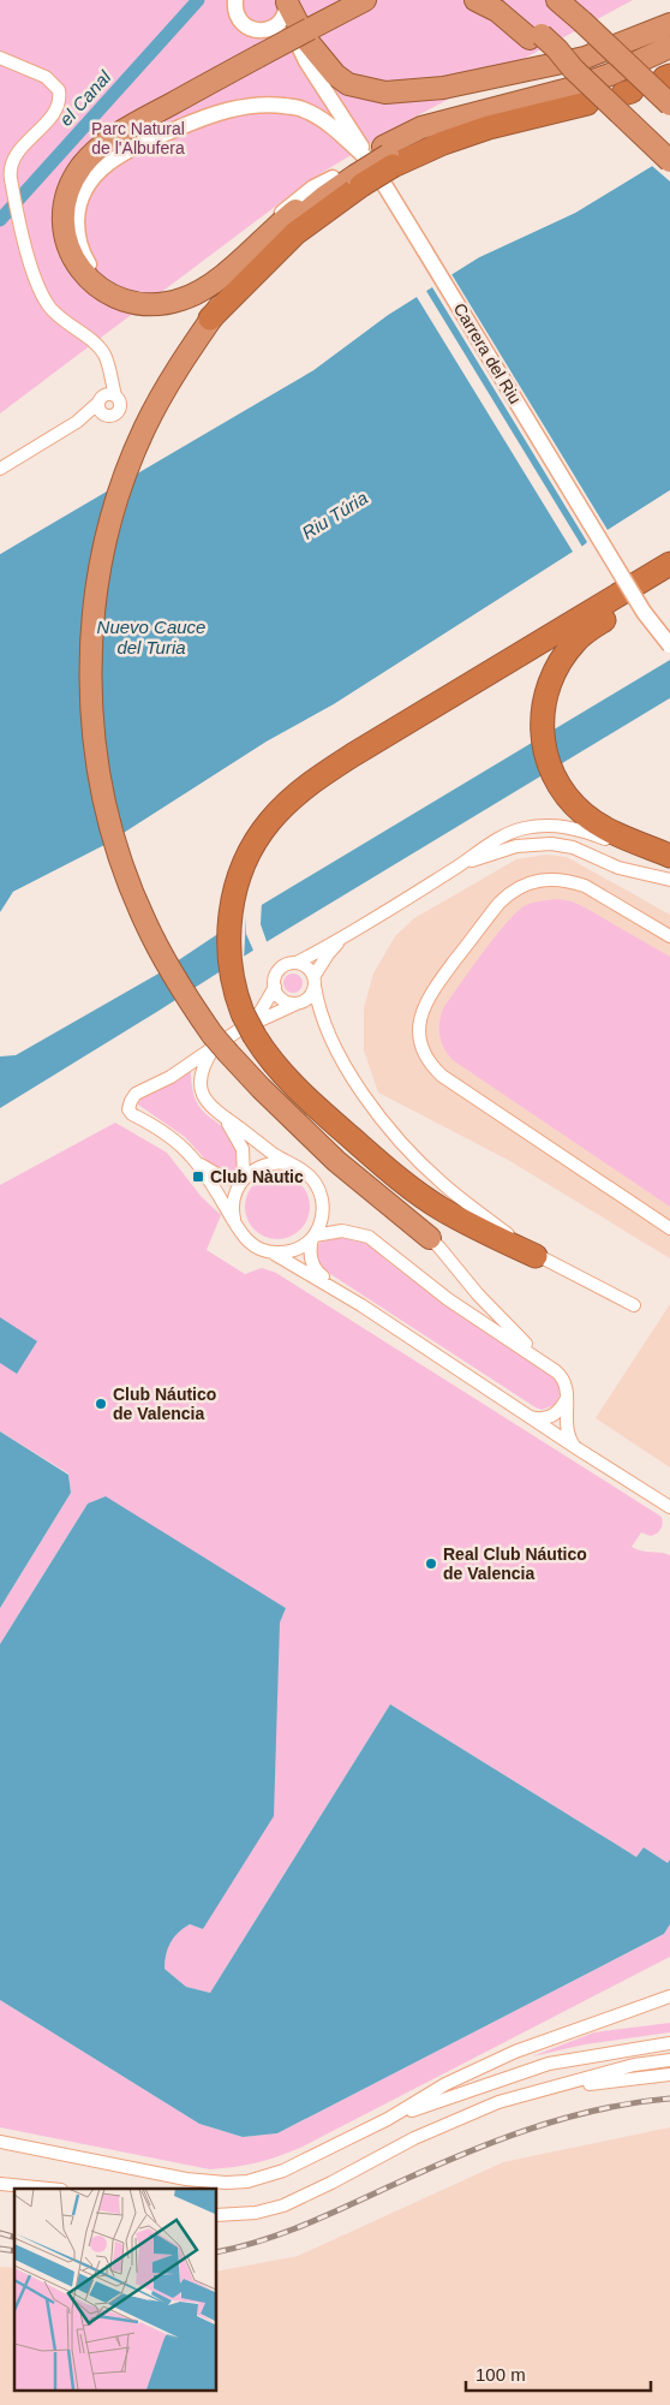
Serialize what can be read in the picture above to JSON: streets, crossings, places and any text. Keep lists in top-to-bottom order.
{
  "streets": {
    "street": ["Carrera del Riu"]
  },
  "water": ["el Canal", "Riu Túria", "Nuevo Cauce del Turia"],
  "parks": ["Parc Natural de l'Albufera"],
  "places": {
    "transit": ["Club Nàutic"],
    "other": ["Club Náutico de Valencia", "Real Club Náutico de Valencia"]
  },
  "scale_bar": "100 m"
}
